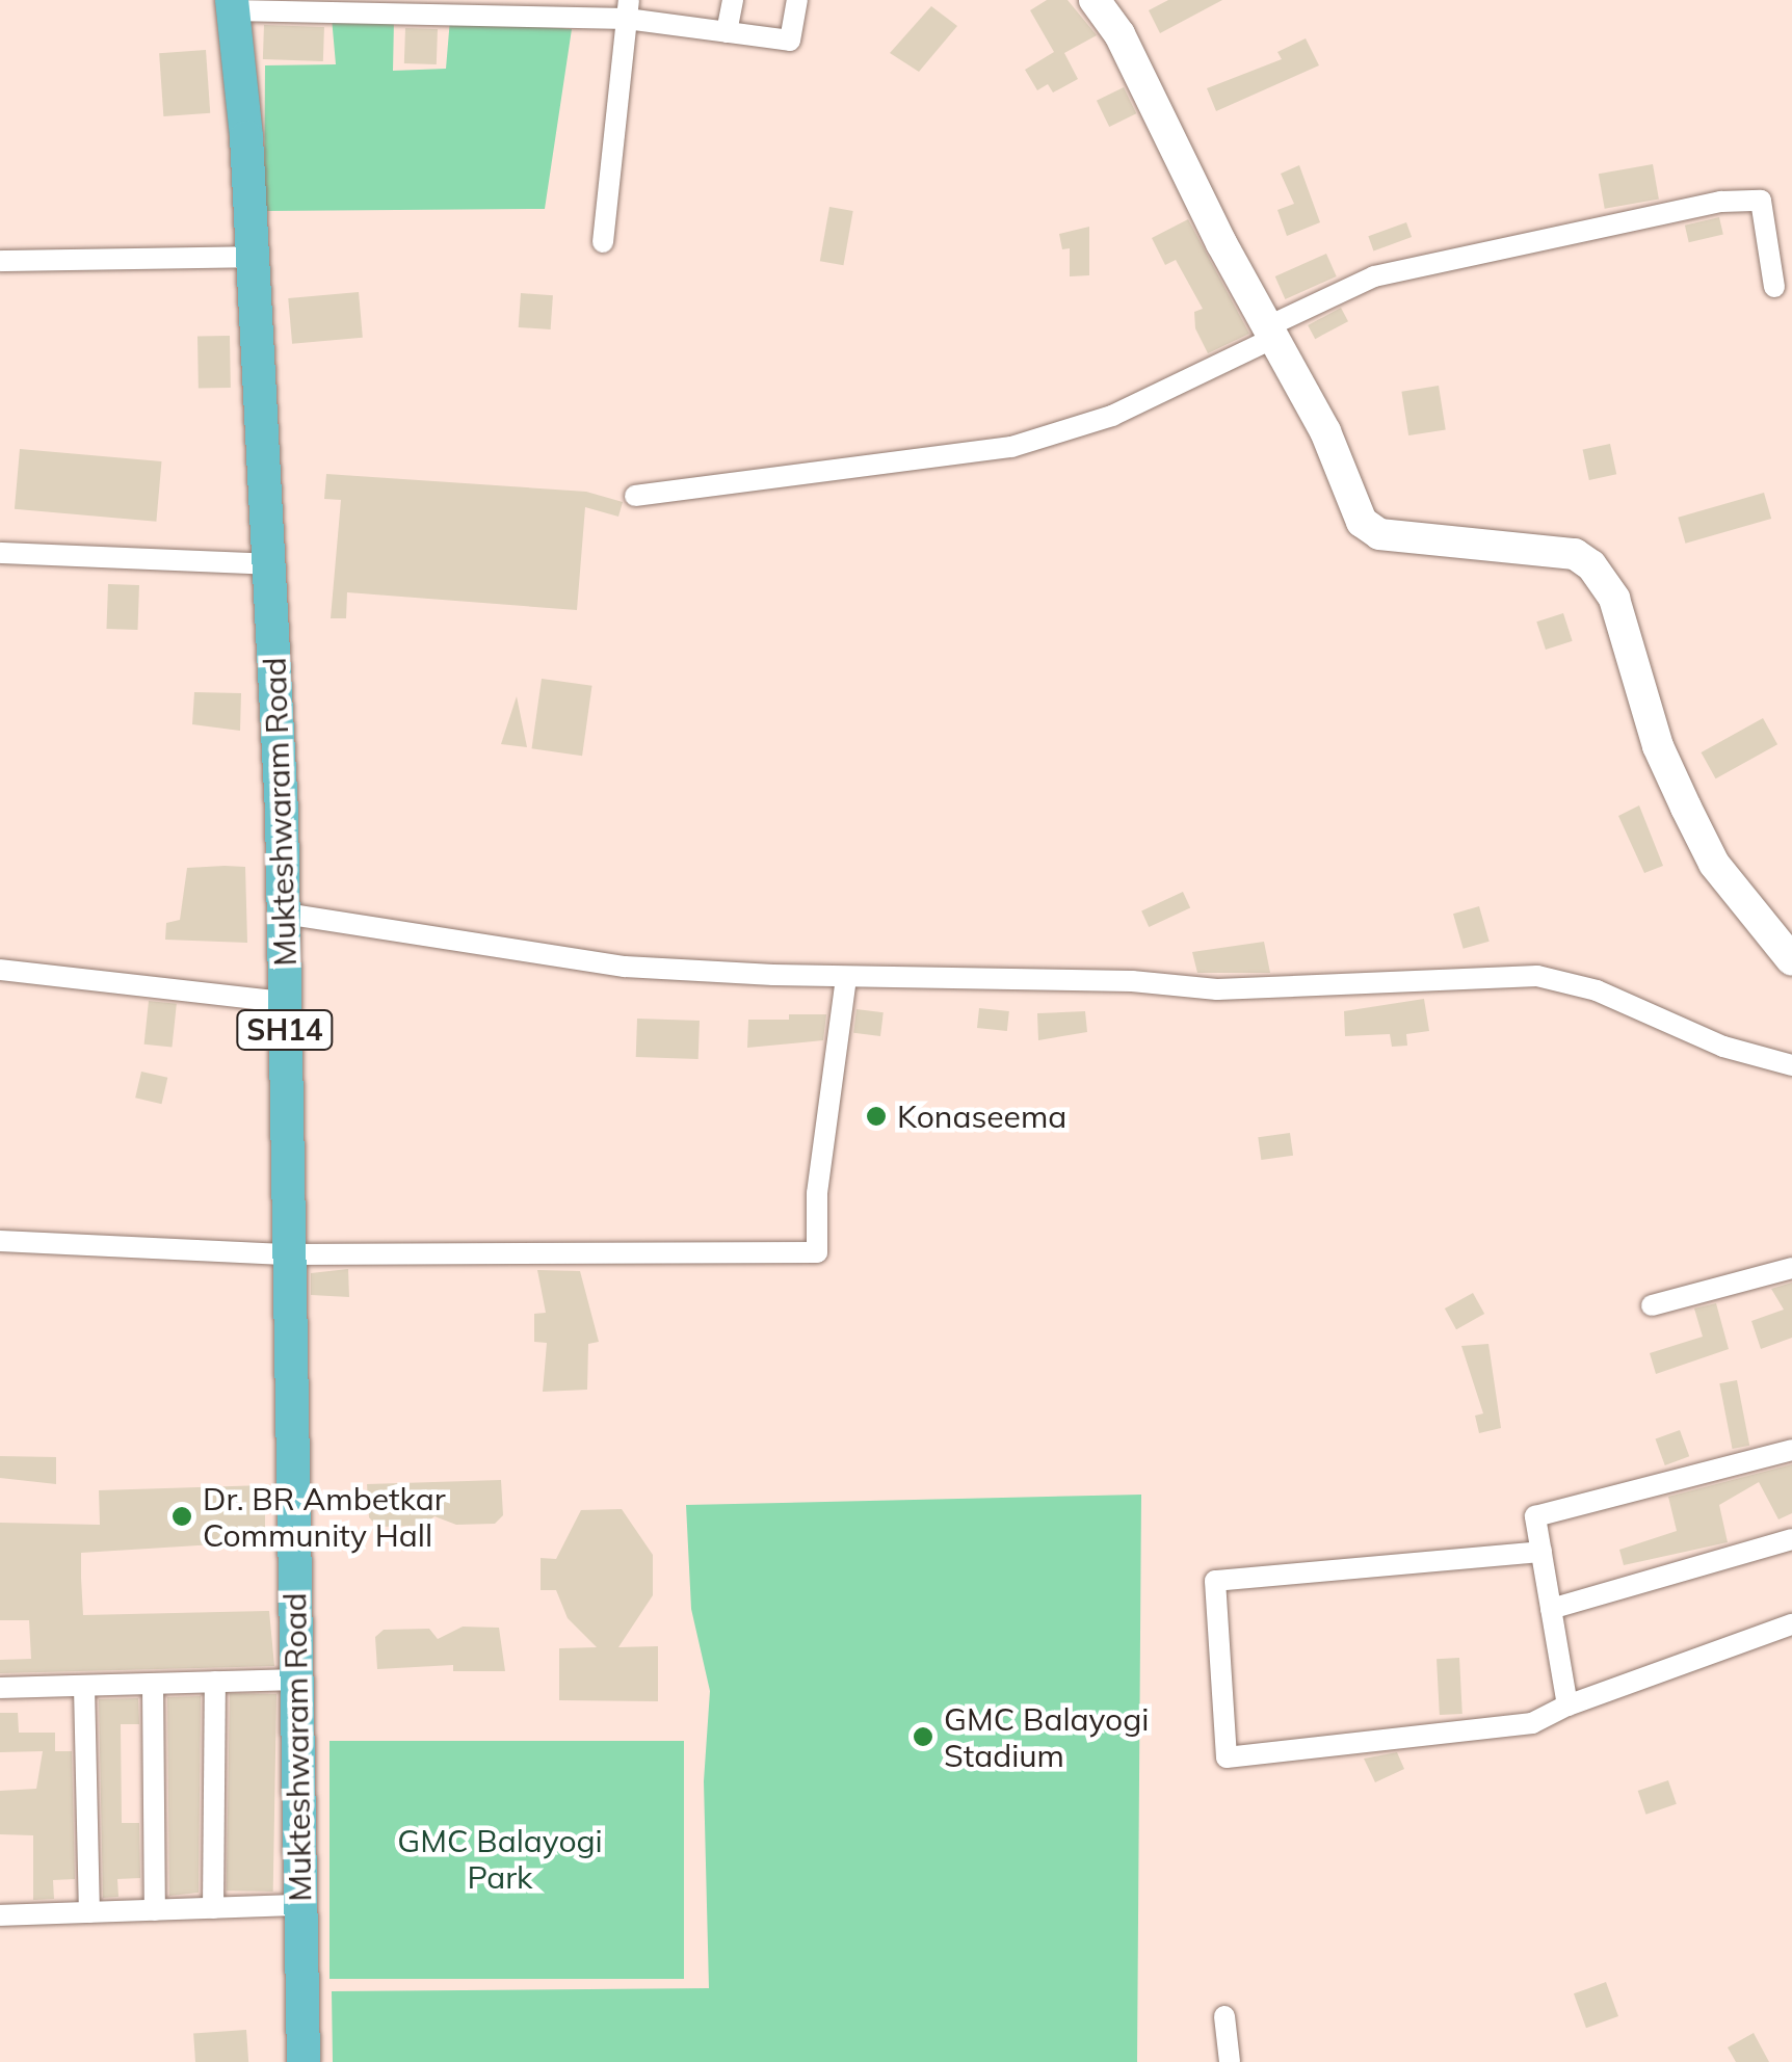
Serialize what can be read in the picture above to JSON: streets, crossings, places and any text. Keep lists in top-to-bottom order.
{
  "streets": {
    "main road": ["Mukteshwaram Road", "SH14"]
  },
  "parks": ["GMC Balayogi Park"],
  "places": ["Konaseema", "Dr. BR Ambetkar Community Hall", "GMC Balayogi Stadium"]
}
